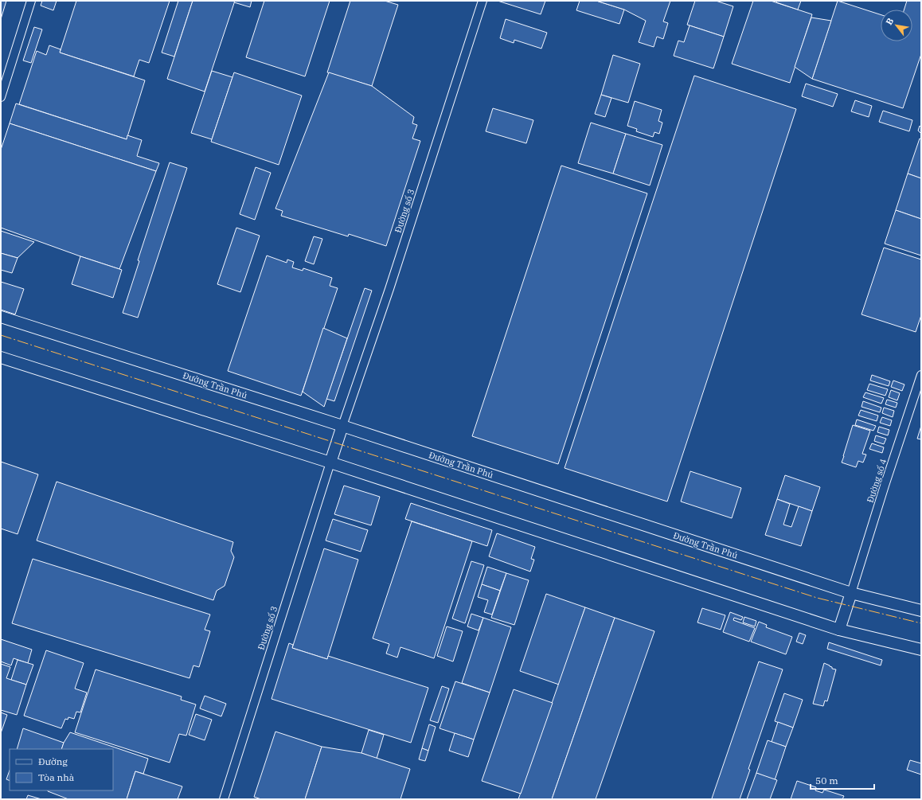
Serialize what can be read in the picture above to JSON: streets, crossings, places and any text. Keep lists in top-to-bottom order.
{
  "streets": {
    "main road": ["Đường Trần Phú"],
    "street": ["Đường số 3", "Đường số 4"]
  },
  "crossings": [
    ["Đường số 3", "Đường Trần Phú"],
    ["Đường Trần Phú", "Đường số 4"]
  ],
  "legend": ["Đường", "Tòa nhà"],
  "scale_bar": "50 m",
  "north": "top left"
}
